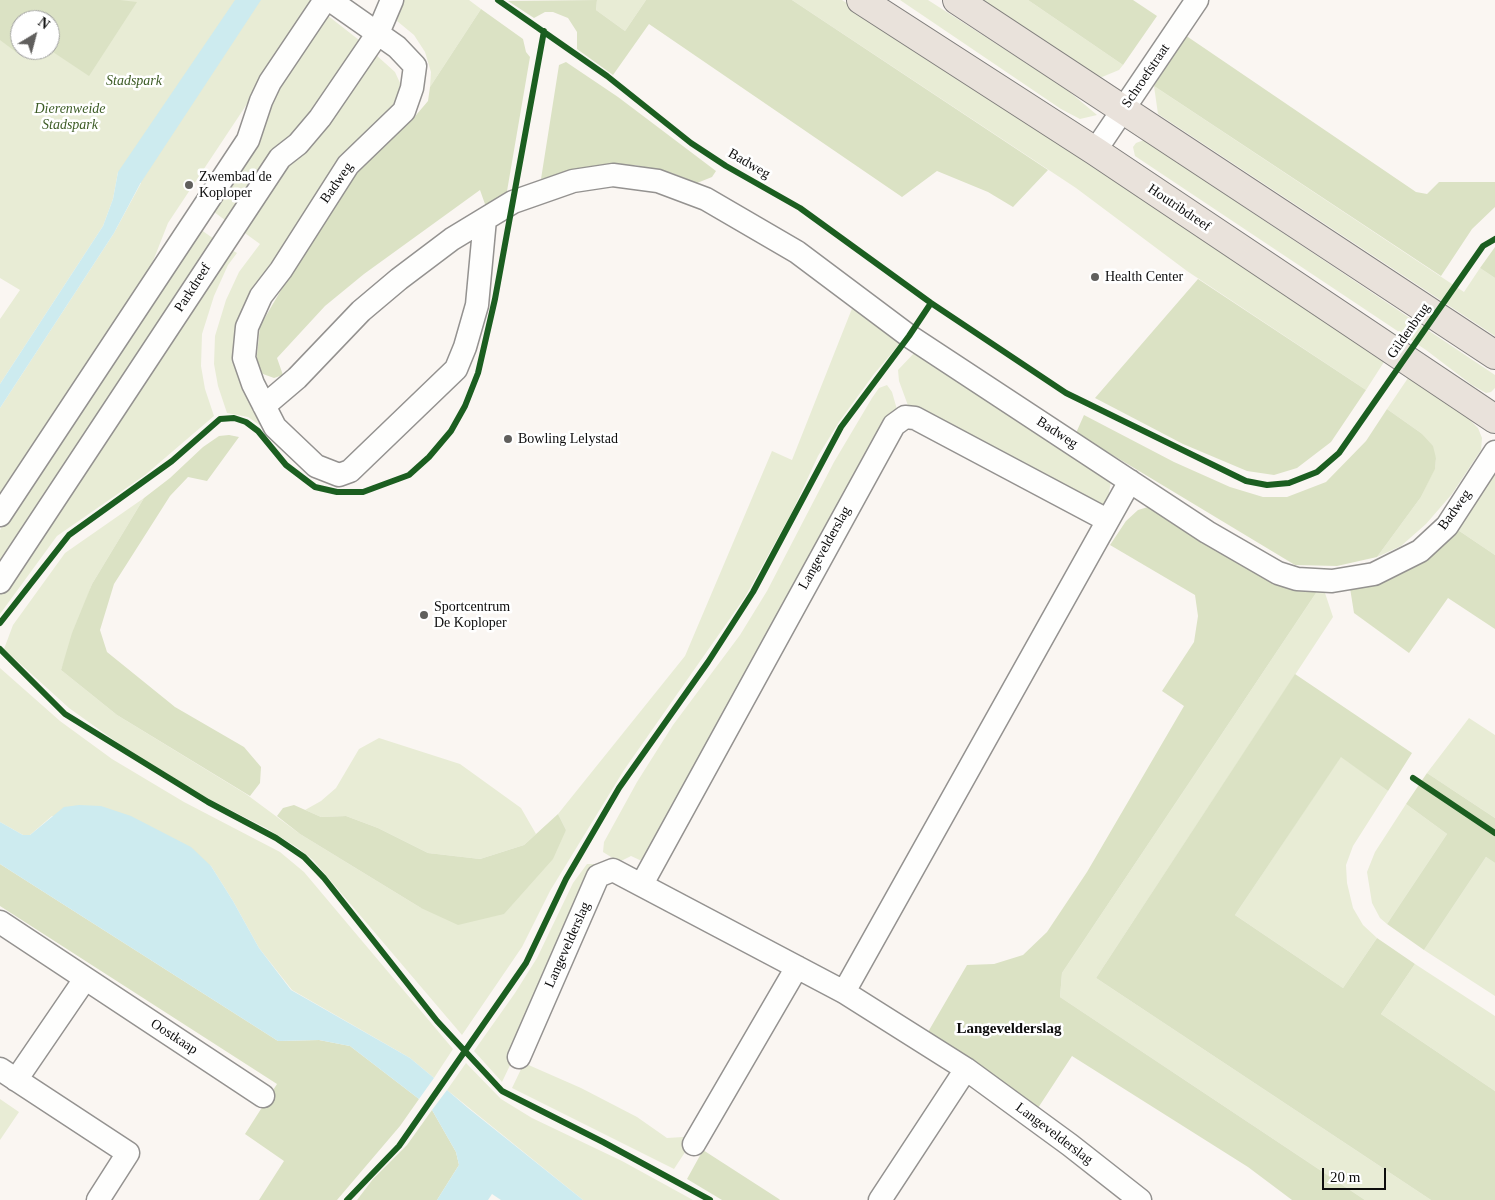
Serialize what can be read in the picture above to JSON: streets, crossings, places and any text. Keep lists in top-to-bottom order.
{
  "streets": {
    "main road": ["Houtribdreef"],
    "street": [
      "Schroefstraat",
      "Badweg",
      "Parkdreef",
      "Langevelderslag",
      "Oostkaap"
    ],
    "cycle path": ["Gildenbrug"]
  },
  "crossings": [
    ["Schroefstraat", "Houtribdreef"],
    ["Badweg", "Parkdreef"]
  ],
  "districts": ["Langevelderslag"],
  "parks": ["Stadspark", "Dierenweide Stadspark"],
  "places": [
    "Zwembad de Koploper",
    "Health Center",
    "Bowling Lelystad",
    "Sportcentrum De Koploper"
  ],
  "scale_bar": "20 m",
  "north": "top right"
}
